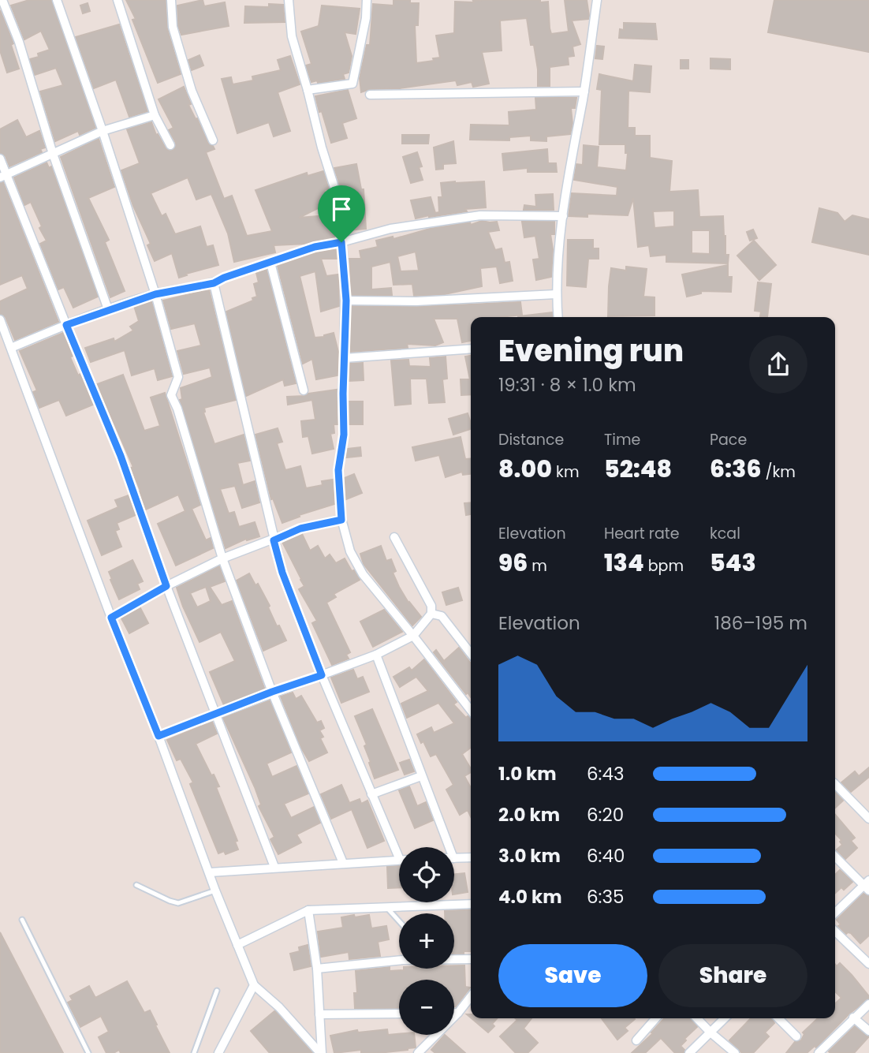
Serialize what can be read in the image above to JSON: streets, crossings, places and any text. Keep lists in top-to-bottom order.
{
  "page": {
    "heading": ["Evening run", "19:31 · 8 × 1.0 km"],
    "stats": [
      ["Distance", "8.00 km"],
      ["Time", "52:48"],
      ["Pace", "6:36 /km"],
      ["Elevation", "96 m"],
      ["Heart rate", "134 bpm"],
      ["kcal", "543"]
    ],
    "chart": ["Elevation", "186–195 m"],
    "list": [
      {
        "name": "1.0 km",
        "note": "6:43"
      },
      {
        "name": "2.0 km",
        "note": "6:20"
      },
      {
        "name": "3.0 km",
        "note": "6:40"
      },
      {
        "name": "4.0 km",
        "note": "6:35"
      }
    ],
    "map_buttons": ["+", "−"],
    "buttons": ["Save", "Share"]
  }
}
